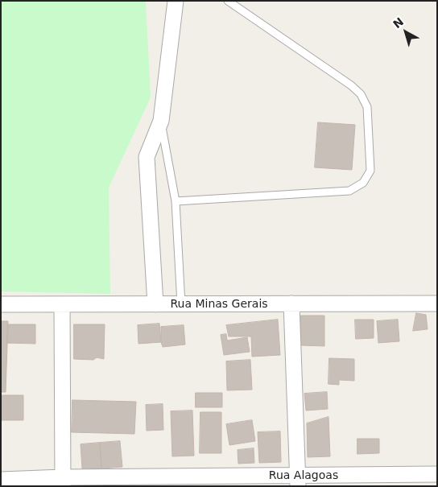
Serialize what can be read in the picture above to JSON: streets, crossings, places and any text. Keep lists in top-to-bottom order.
{
  "streets": {
    "street": ["Rua Minas Gerais", "Rua Alagoas"]
  },
  "north": "top left"
}
